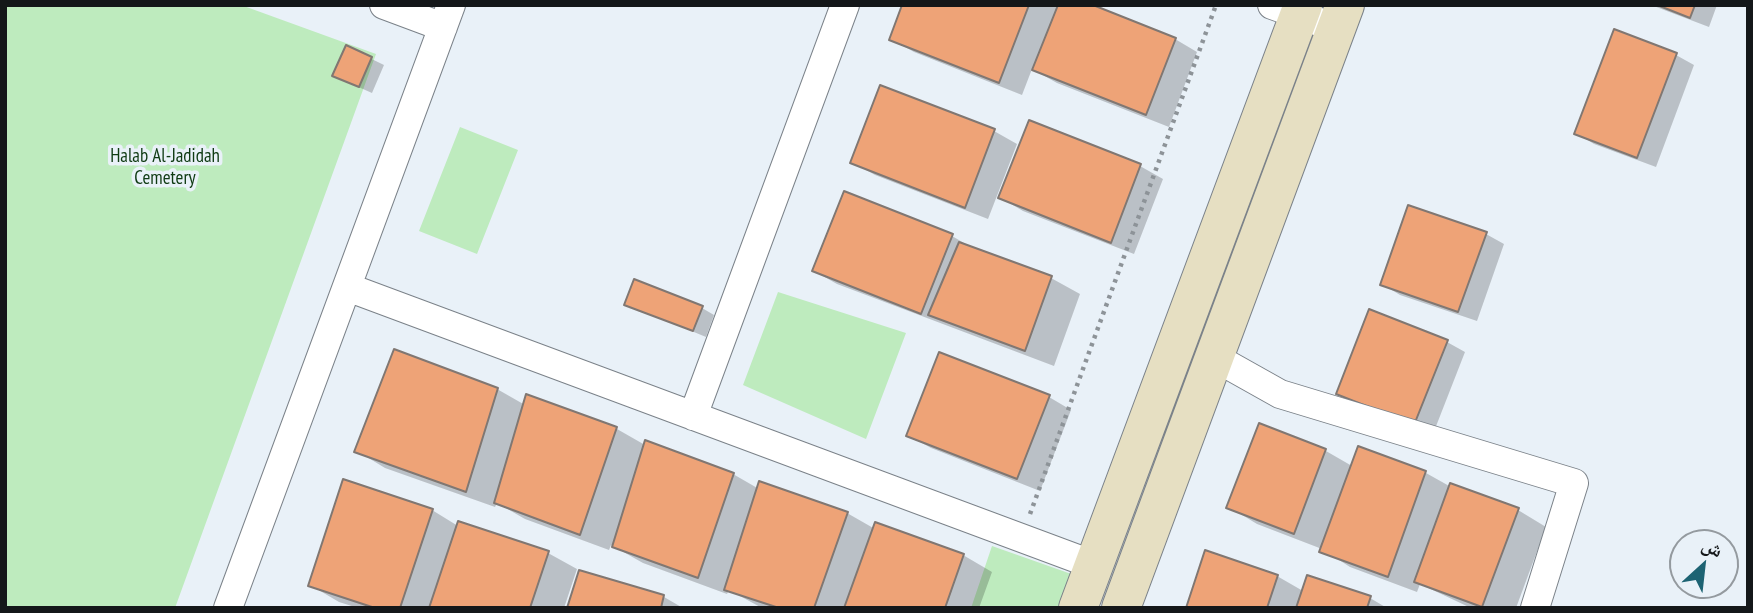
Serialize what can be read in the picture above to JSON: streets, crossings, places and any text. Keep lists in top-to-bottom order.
{
  "parks": ["Halab Al-Jadidah Cemetery"],
  "north": "top right"
}
